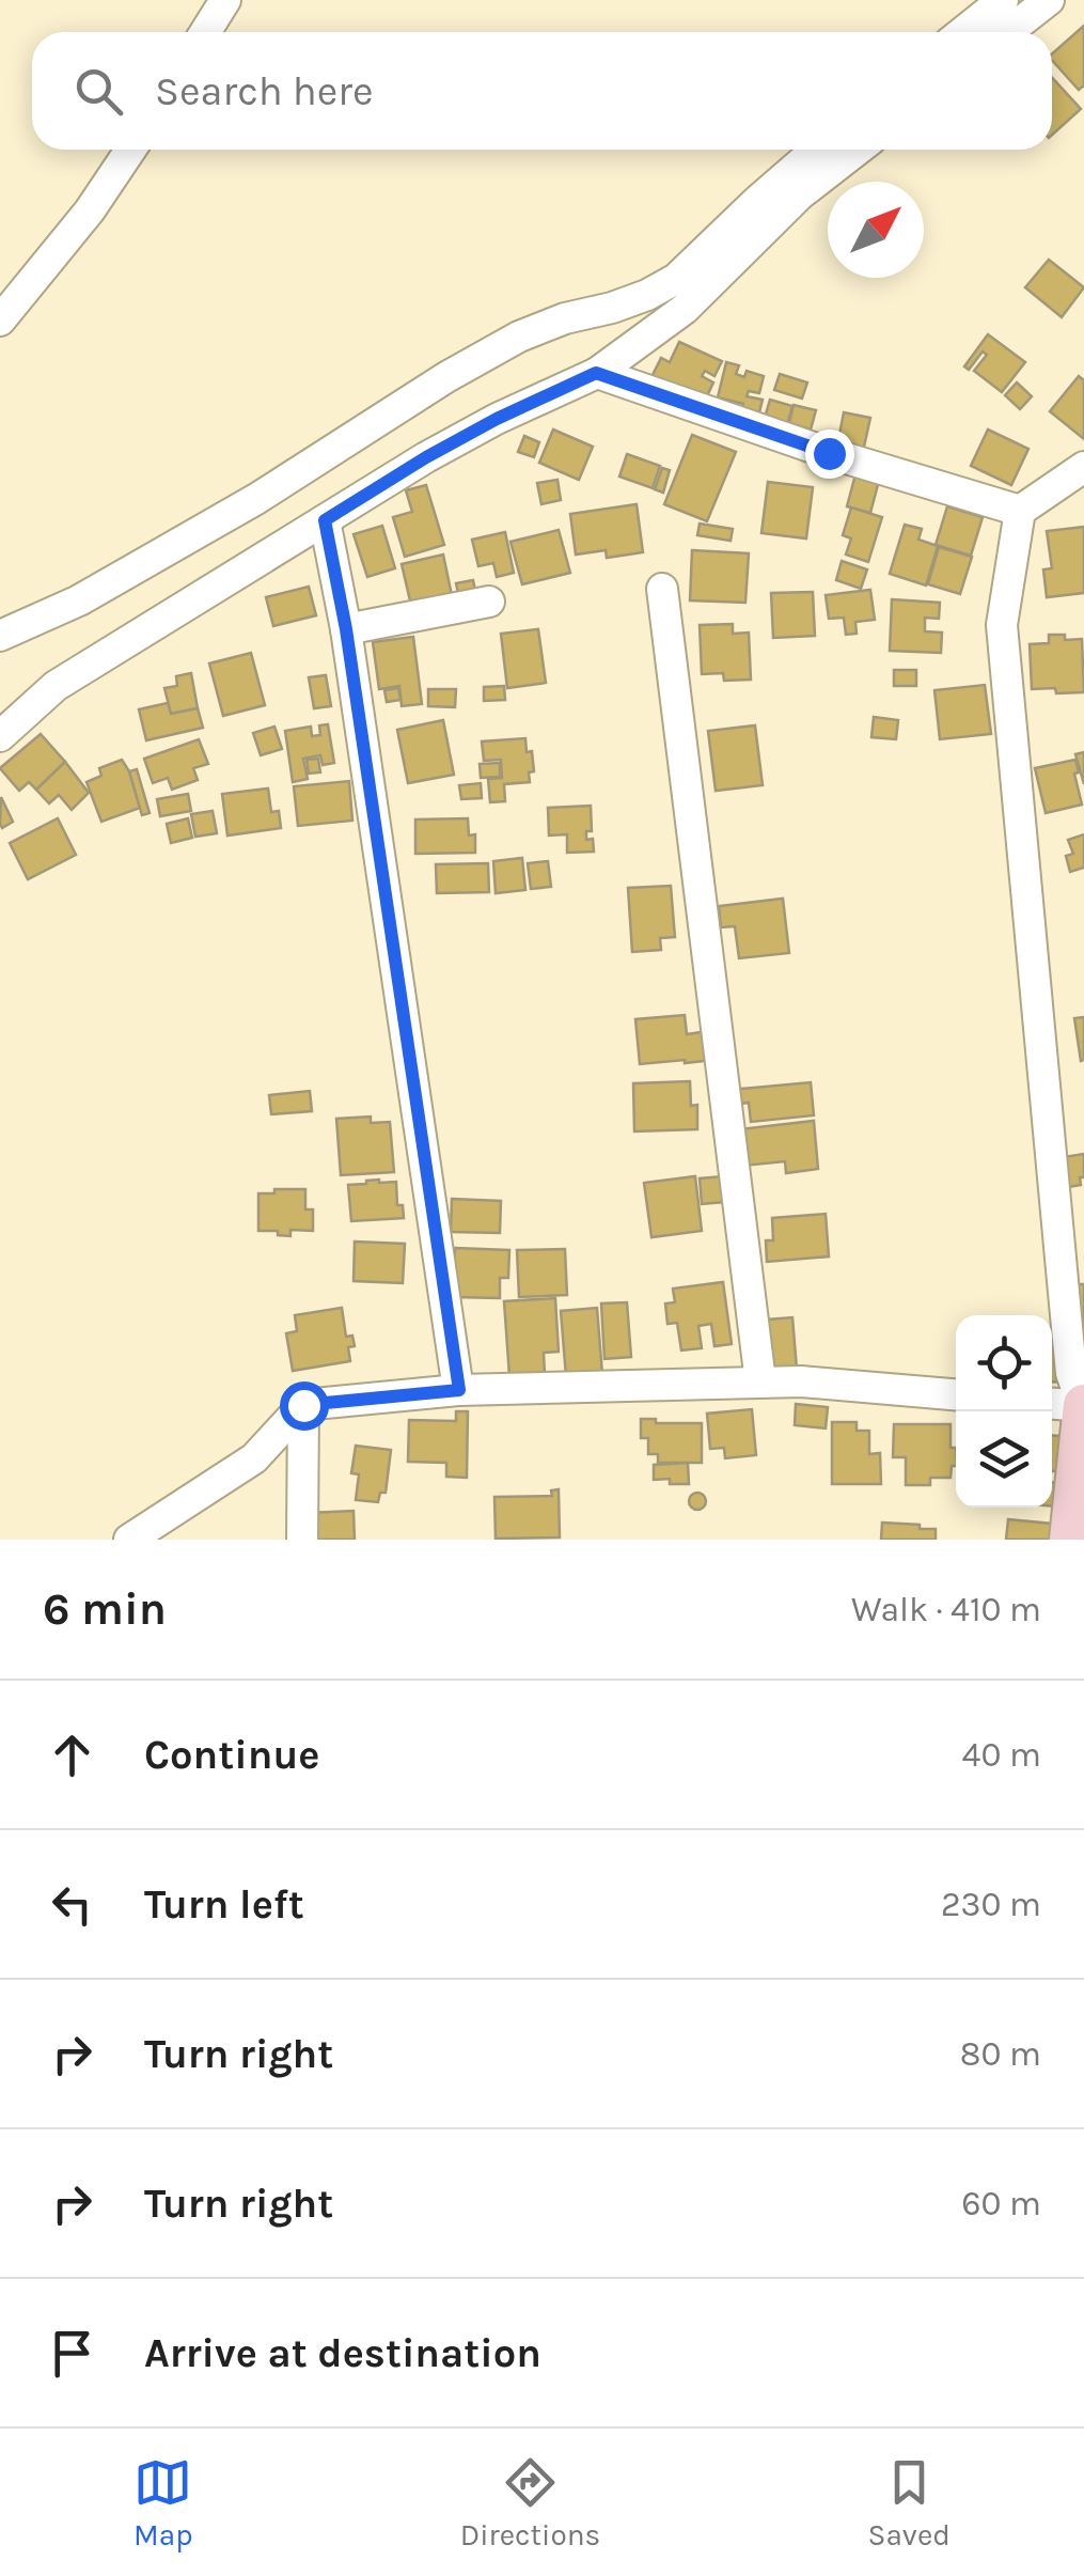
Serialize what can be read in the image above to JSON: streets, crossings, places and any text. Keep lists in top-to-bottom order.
{
  "north": "top right",
  "page": {
    "search": "Search here",
    "heading": ["6 min", "Walk · 410 m"],
    "list": [
      ["Continue", "40 m"],
      ["Turn left", "230 m"],
      ["Turn right", "80 m"],
      ["Turn right", "60 m"],
      "Arrive at destination"
    ],
    "nav": ["Map", "Directions", "Saved"]
  }
}
